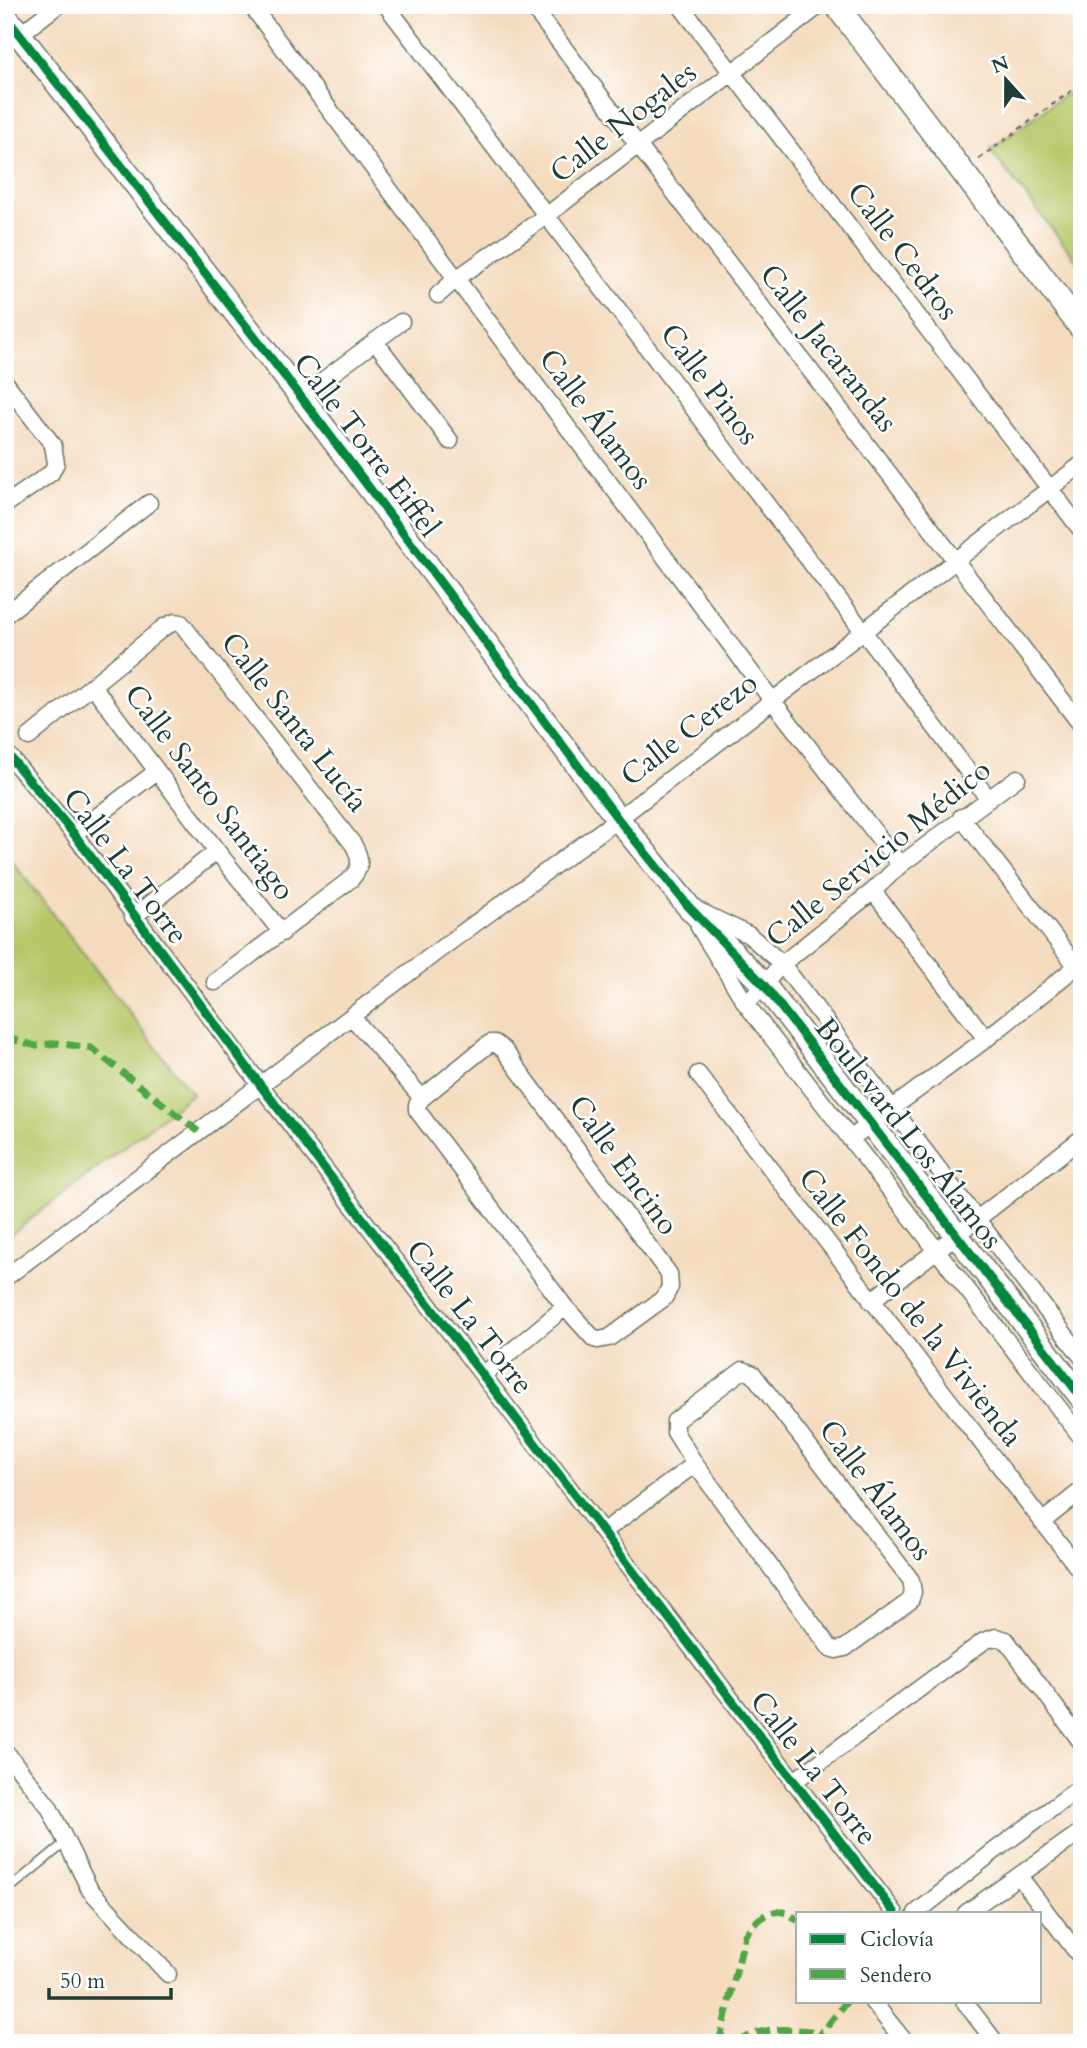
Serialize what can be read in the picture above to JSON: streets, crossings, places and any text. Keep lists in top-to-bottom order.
{
  "streets": {
    "street": [
      "Calle Nogales",
      "Calle Cedros",
      "Calle Jacarandas",
      "Calle Pinos",
      "Calle Álamos",
      "Calle Torre Eiffel",
      "Calle Santa Lucía",
      "Calle Cerezo",
      "Calle Santo Santiago",
      "Calle Servicio Médico",
      "Calle La Torre",
      "Boulevard Los Álamos",
      "Calle Encino",
      "Calle Fondo de la Vivienda"
    ]
  },
  "crossings": [
    ["Calle Nogales", "Calle Cedros"],
    ["Calle Nogales", "Calle Jacarandas"],
    ["Calle Nogales", "Calle Pinos"],
    ["Calle Nogales", "Calle Álamos"],
    ["Calle Cedros", "Calle Cerezo"],
    ["Calle Jacarandas", "Calle Cerezo"],
    ["Calle Pinos", "Calle Cerezo"],
    ["Calle Pinos", "Calle Servicio Médico"],
    ["Calle Álamos", "Calle Cerezo"],
    ["Calle Álamos", "Calle Servicio Médico"],
    ["Calle Torre Eiffel", "Calle Cerezo"],
    ["Calle Torre Eiffel", "Boulevard Los Álamos"],
    ["Calle Santa Lucía", "Calle Santo Santiago"],
    ["Calle Cerezo", "Calle La Torre"],
    ["Calle Cerezo", "Calle Encino"],
    ["Calle Servicio Médico", "Boulevard Los Álamos"]
  ],
  "legend": ["Ciclovía", "Sendero"],
  "scale_bar": "50 m",
  "north": "top"
}
